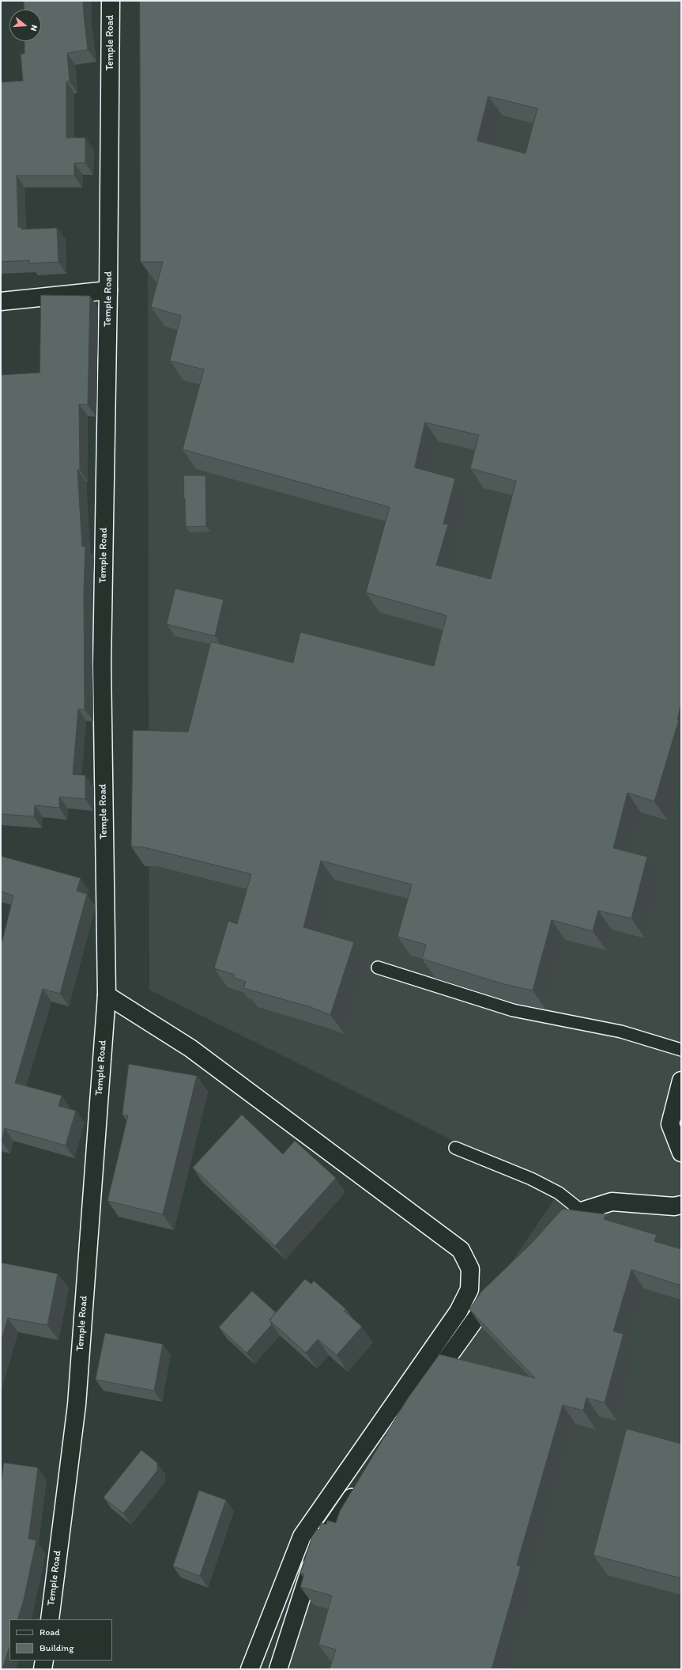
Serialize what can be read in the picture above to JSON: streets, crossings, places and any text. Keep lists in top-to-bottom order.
{
  "streets": {
    "street": ["Temple Road"]
  },
  "legend": ["Road", "Building"],
  "north": "right"
}
